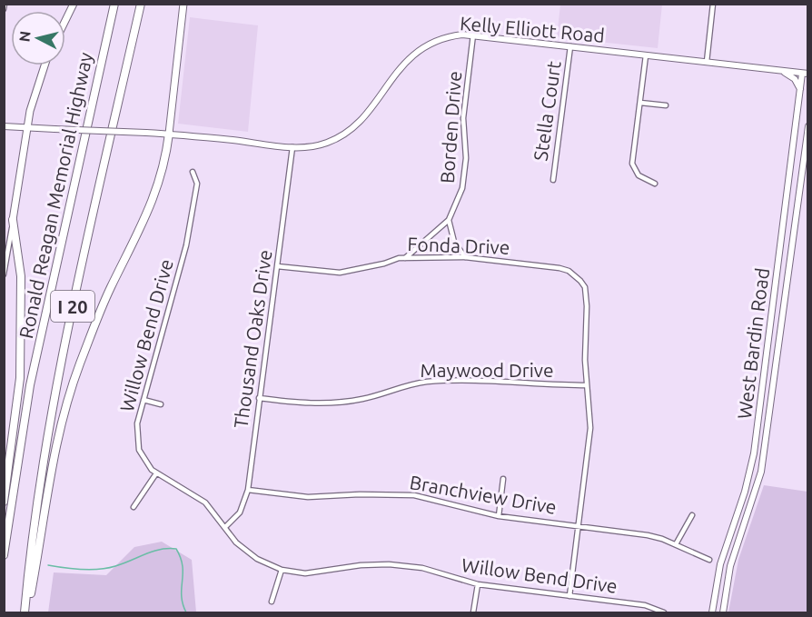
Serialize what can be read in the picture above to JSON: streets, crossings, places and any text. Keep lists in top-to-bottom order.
{
  "streets": {
    "highway": ["Ronald Reagan Memorial Highway", "I 20"],
    "street": [
      "Kelly Elliott Road",
      "Stella Court",
      "Borden Drive",
      "Fonda Drive",
      "Willow Bend Drive",
      "Thousand Oaks Drive",
      "West Bardin Road",
      "Maywood Drive",
      "Branchview Drive"
    ]
  },
  "crossings": [
    ["Kelly Elliott Road", "Stella Court"],
    ["Kelly Elliott Road", "Borden Drive"],
    ["Kelly Elliott Road", "Thousand Oaks Drive"],
    ["Kelly Elliott Road", "West Bardin Road"],
    ["Borden Drive", "Fonda Drive"],
    ["Fonda Drive", "Thousand Oaks Drive"],
    ["Fonda Drive", "Maywood Drive"],
    ["Willow Bend Drive", "Thousand Oaks Drive"],
    ["Thousand Oaks Drive", "Maywood Drive"],
    ["Thousand Oaks Drive", "Branchview Drive"]
  ],
  "north": "left"
}
